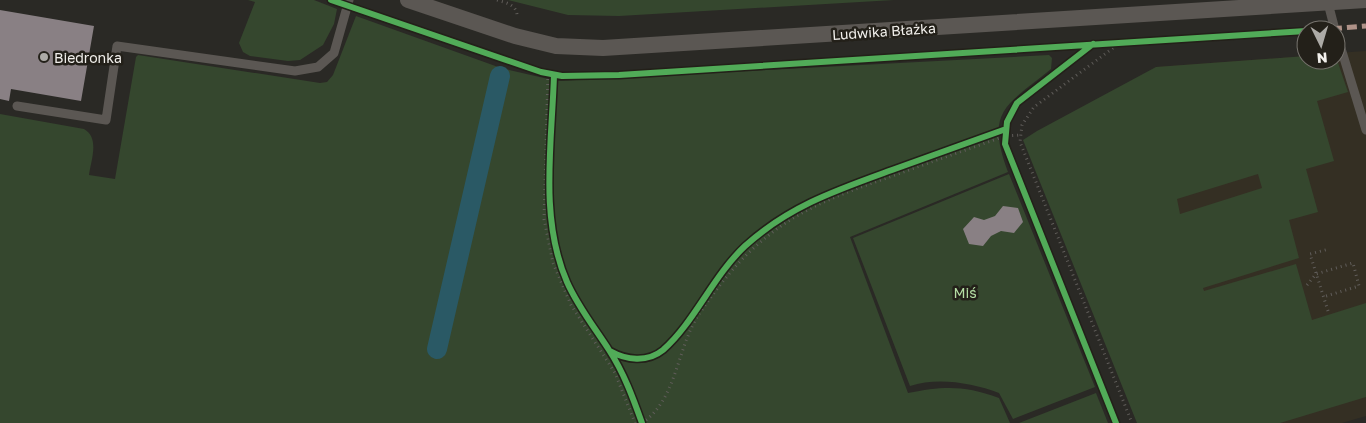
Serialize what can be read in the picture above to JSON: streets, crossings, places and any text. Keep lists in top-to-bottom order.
{
  "streets": {
    "street": ["Ludwika Błażka"]
  },
  "parks": ["Miś"],
  "places": ["Biedronka"],
  "north": "bottom"
}
